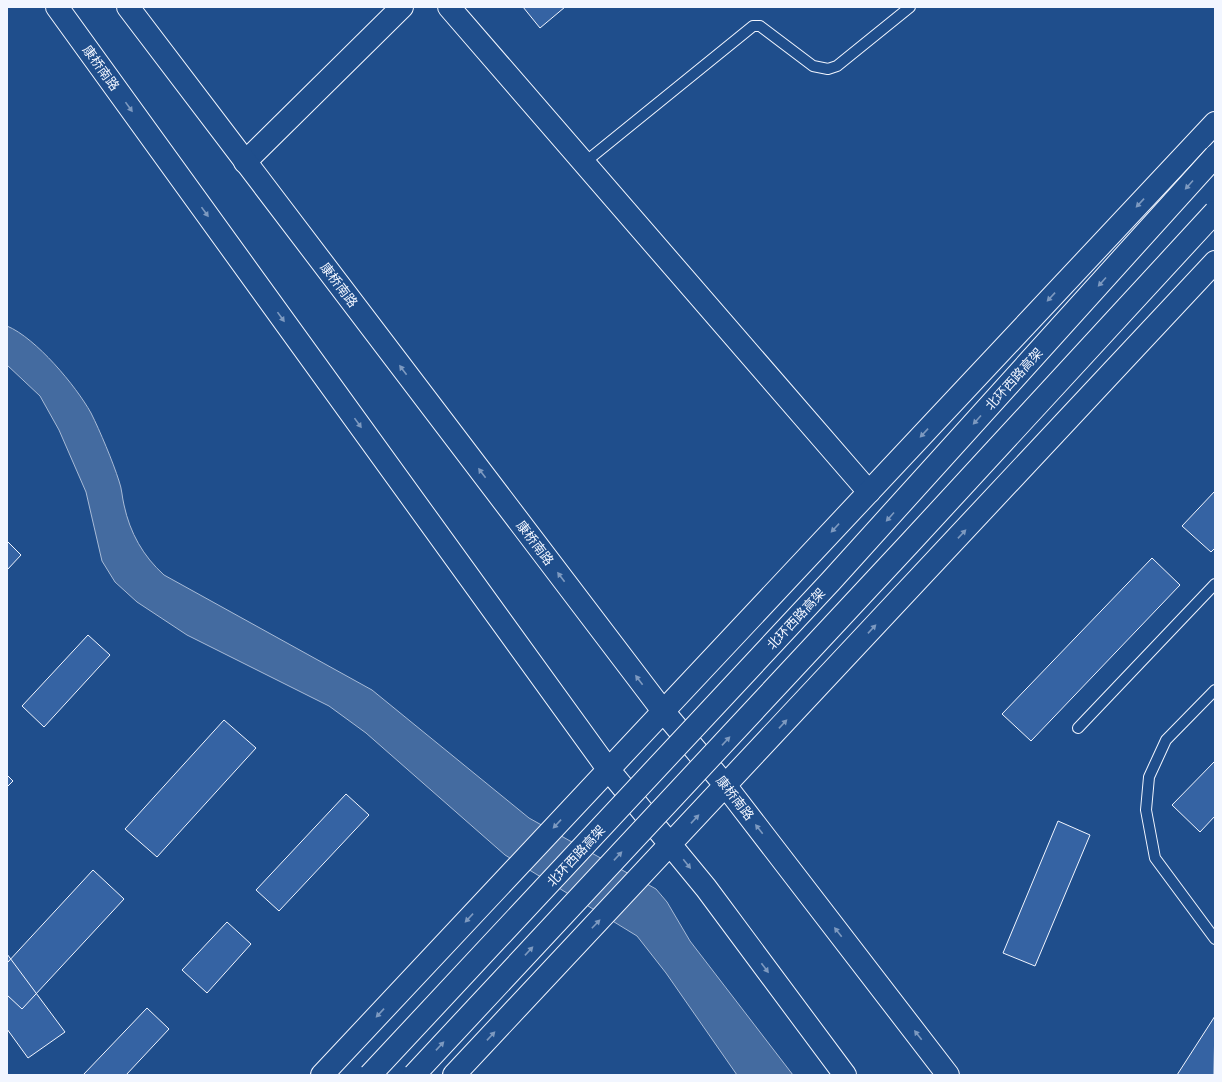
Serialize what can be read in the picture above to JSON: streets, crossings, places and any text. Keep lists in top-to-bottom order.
{
  "streets": {
    "main road": ["康桥南路", "北环西路高架"]
  }
}
